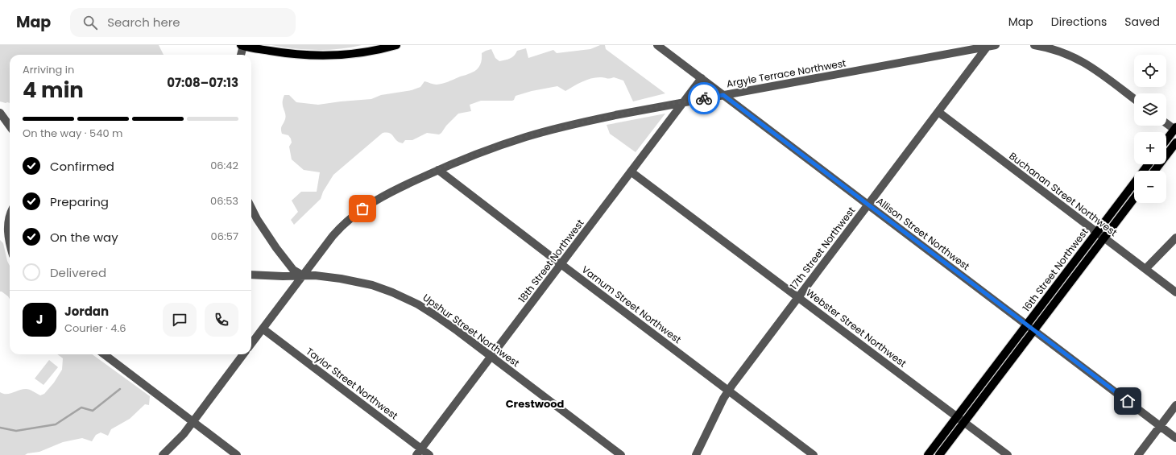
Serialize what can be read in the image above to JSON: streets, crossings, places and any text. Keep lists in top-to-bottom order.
{
  "streets": {
    "main road": ["16th Street Northwest"],
    "street": [
      "Argyle Terrace Northwest",
      "Buchanan Street Northwest",
      "Allison Street Northwest",
      "17th Street Northwest",
      "18th Street Northwest",
      "Varnum Street Northwest",
      "Webster Street Northwest",
      "Upshur Street Northwest",
      "Taylor Street Northwest"
    ]
  },
  "crossings": [
    ["Argyle Terrace Northwest", "Allison Street Northwest"],
    ["Argyle Terrace Northwest", "17th Street Northwest"],
    ["Argyle Terrace Northwest", "18th Street Northwest"],
    ["Argyle Terrace Northwest", "Varnum Street Northwest"],
    ["Argyle Terrace Northwest", "Upshur Street Northwest"],
    ["Argyle Terrace Northwest", "Taylor Street Northwest"],
    ["Buchanan Street Northwest", "17th Street Northwest"],
    ["Buchanan Street Northwest", "16th Street Northwest"],
    ["Allison Street Northwest", "17th Street Northwest"],
    ["Allison Street Northwest", "18th Street Northwest"],
    ["Allison Street Northwest", "16th Street Northwest"],
    ["17th Street Northwest", "Varnum Street Northwest"],
    ["17th Street Northwest", "Webster Street Northwest"],
    ["18th Street Northwest", "Varnum Street Northwest"],
    ["18th Street Northwest", "Webster Street Northwest"],
    ["18th Street Northwest", "Upshur Street Northwest"],
    ["18th Street Northwest", "Taylor Street Northwest"],
    ["16th Street Northwest", "Webster Street Northwest"]
  ],
  "districts": ["Crestwood"],
  "page": {
    "header": "Map",
    "search": "Search here",
    "nav": ["Map", "Directions", "Saved"],
    "map_buttons": ["+", "−"],
    "heading": ["4 min", "Arriving in", "07:08–07:13"],
    "panel": ["Jordan", "Courier · 4.6"],
    "bar": "On the way · 540 m",
    "list": [
      ["Confirmed", "06:42"],
      ["Preparing", "06:53"],
      ["On the way", "06:57"],
      "Delivered"
    ],
    "round": "J"
  }
}
